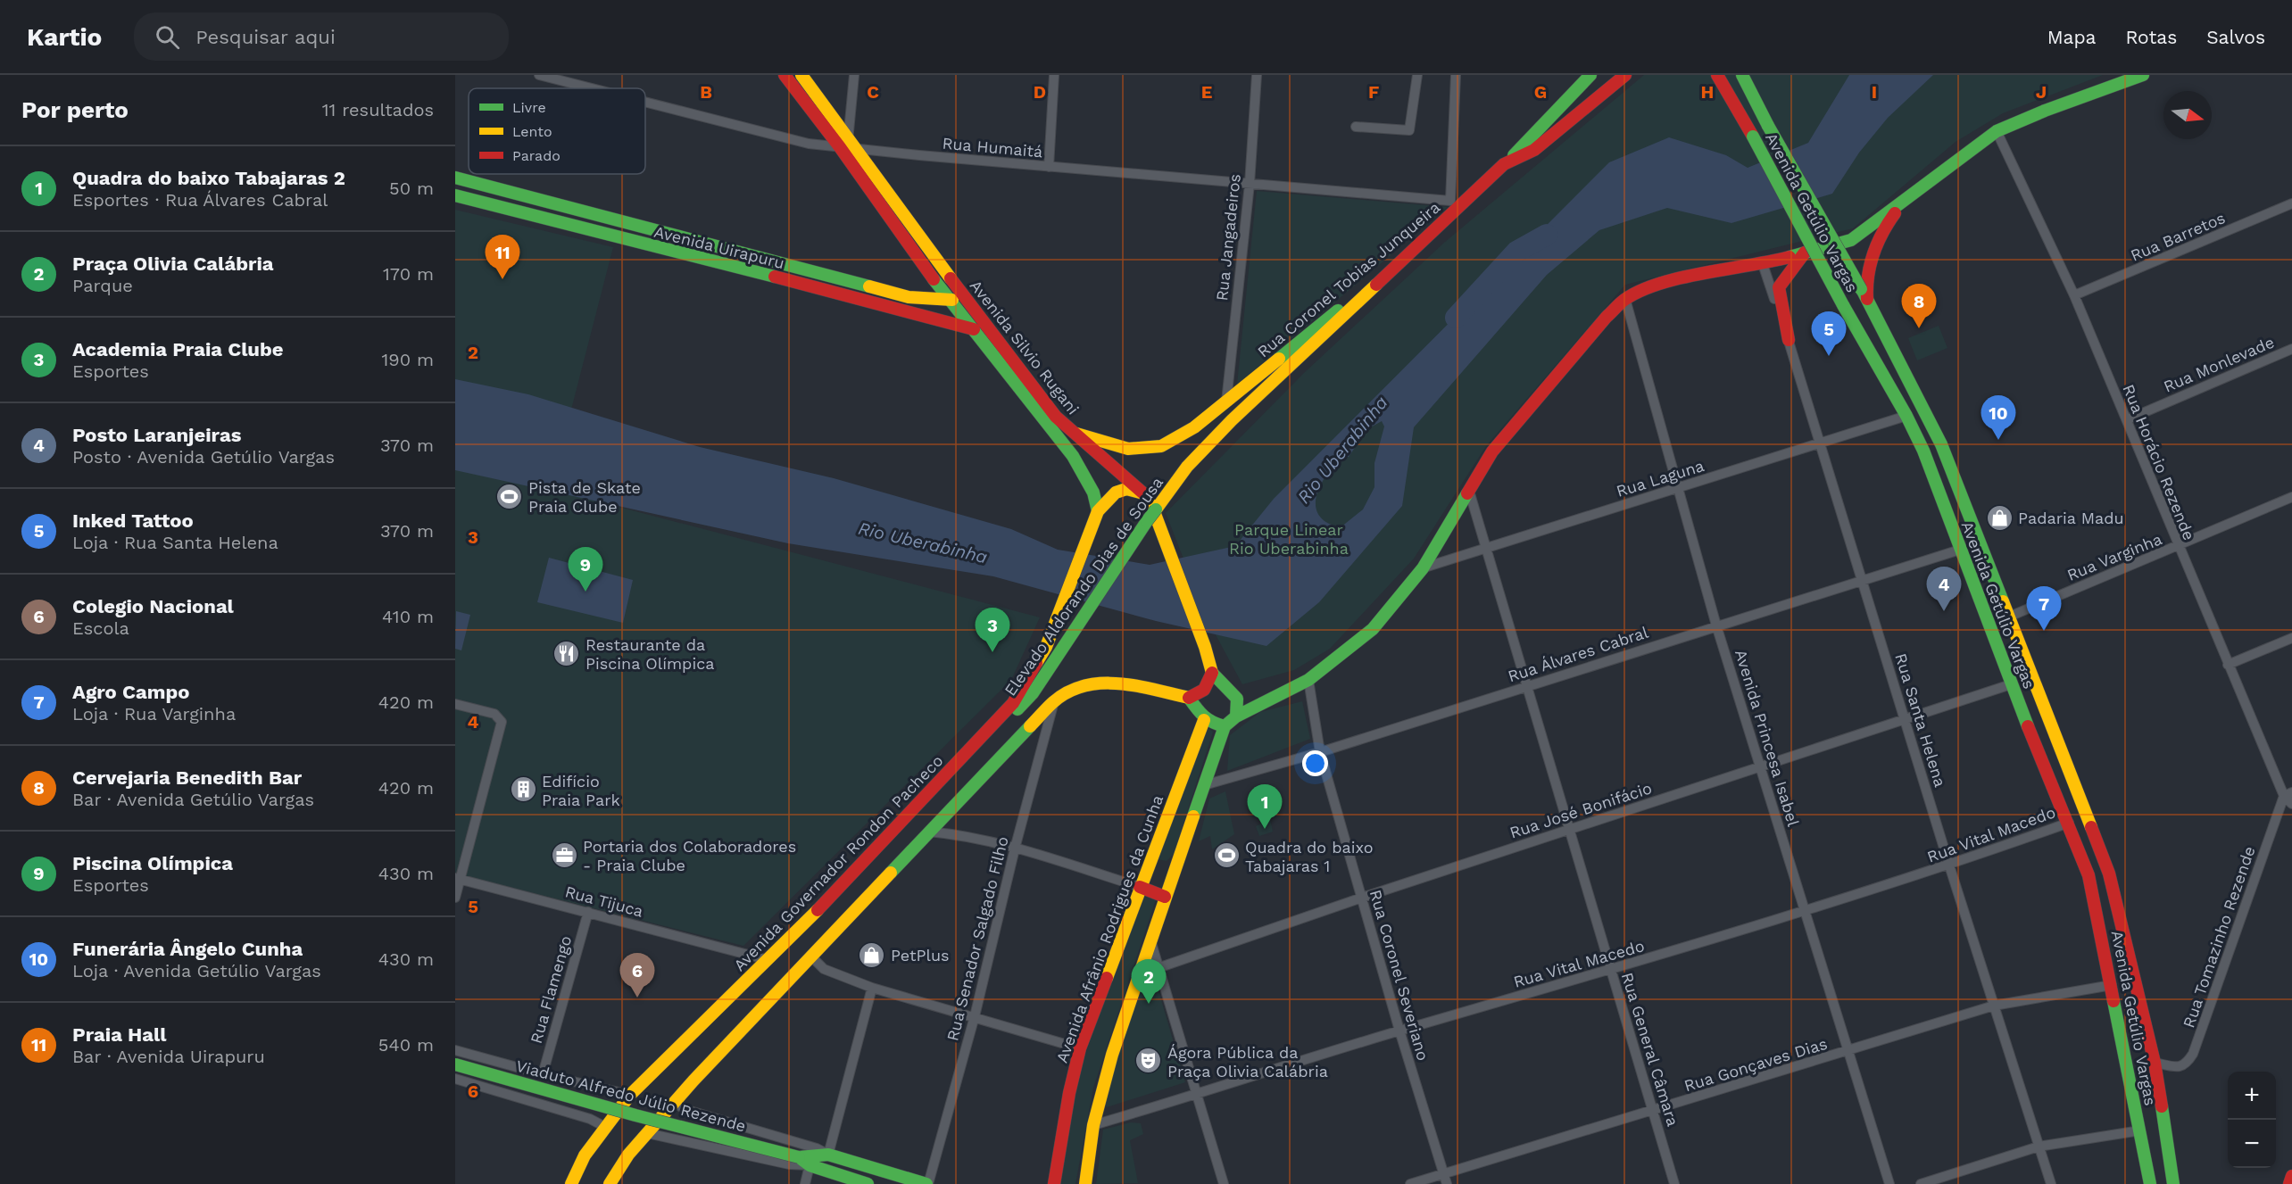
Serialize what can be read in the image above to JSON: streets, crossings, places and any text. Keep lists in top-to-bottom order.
{
  "streets": {
    "main road": [
      "Avenida Getúlio Vargas",
      "Avenida Uirapuru",
      "Rua Coronel Tobias Junqueira",
      "Avenida Silvio Rugani",
      "Elevado Aldorando Dias de Sousa",
      "Avenida Governador Rondon Pacheco",
      "Avenida Afrânio Rodrigues da Cunha",
      "Viaduto Alfredo Júlio Rezende"
    ],
    "street": [
      "Rua Humaitá",
      "Rua Barretos",
      "Rua Jangadeiros",
      "Rua Monlevade",
      "Rua Horácio Rezende",
      "Rua Laguna",
      "Rua Varginha",
      "Rua Álvares Cabral",
      "Rua Santa Helena",
      "Avenida Princesa Isabel",
      "Rua José Bonifácio",
      "Rua Vital Macedo",
      "Rua Tijuca",
      "Rua Tomazinho Rezende",
      "Rua Senador Salgado Filho",
      "Rua Coronel Severiano",
      "Rua Flamengo",
      "Rua General Câmara",
      "Rua Gonçaves Dias"
    ]
  },
  "crossings": [
    ["Rua Humaitá", "Rua Jangadeiros"],
    ["Rua Humaitá", "Rua Coronel Tobias Junqueira"],
    ["Rua Humaitá", "Avenida Silvio Rugani"],
    ["Avenida Getúlio Vargas", "Rua Laguna"],
    ["Avenida Getúlio Vargas", "Rua Varginha"],
    ["Avenida Getúlio Vargas", "Rua Álvares Cabral"],
    ["Avenida Getúlio Vargas", "Rua José Bonifácio"],
    ["Avenida Getúlio Vargas", "Rua Vital Macedo"],
    ["Avenida Getúlio Vargas", "Rua Tomazinho Rezende"],
    ["Avenida Getúlio Vargas", "Rua Gonçaves Dias"],
    ["Rua Barretos", "Rua Horácio Rezende"],
    ["Rua Jangadeiros", "Rua Coronel Tobias Junqueira"],
    ["Avenida Uirapuru", "Avenida Silvio Rugani"],
    ["Rua Coronel Tobias Junqueira", "Avenida Silvio Rugani"],
    ["Rua Coronel Tobias Junqueira", "Elevado Aldorando Dias de Sousa"],
    ["Avenida Silvio Rugani", "Avenida Governador Rondon Pacheco"],
    ["Rua Monlevade", "Rua Horácio Rezende"],
    ["Rua Horácio Rezende", "Rua Varginha"],
    ["Rua Horácio Rezende", "Rua Tomazinho Rezende"],
    ["Rua Laguna", "Rua Santa Helena"],
    ["Rua Laguna", "Avenida Princesa Isabel"],
    ["Rua Laguna", "Rua General Câmara"],
    ["Elevado Aldorando Dias de Sousa", "Avenida Governador Rondon Pacheco"],
    ["Rua Álvares Cabral", "Rua Santa Helena"],
    ["Rua Álvares Cabral", "Avenida Princesa Isabel"],
    ["Rua Álvares Cabral", "Rua Coronel Severiano"],
    ["Rua Álvares Cabral", "Rua General Câmara"],
    ["Rua Santa Helena", "Rua José Bonifácio"],
    ["Rua Santa Helena", "Rua Vital Macedo"],
    ["Rua Santa Helena", "Rua Gonçaves Dias"],
    ["Avenida Princesa Isabel", "Rua José Bonifácio"],
    ["Avenida Princesa Isabel", "Rua Vital Macedo"],
    ["Avenida Princesa Isabel", "Rua Gonçaves Dias"],
    ["Rua José Bonifácio", "Rua Coronel Severiano"],
    ["Rua José Bonifácio", "Rua General Câmara"],
    ["Rua Vital Macedo", "Rua Coronel Severiano"],
    ["Rua Vital Macedo", "Rua General Câmara"],
    ["Avenida Governador Rondon Pacheco", "Rua Tijuca"],
    ["Rua Tijuca", "Rua Flamengo"],
    ["Rua Coronel Severiano", "Rua Gonçaves Dias"],
    ["Rua General Câmara", "Rua Gonçaves Dias"]
  ],
  "water": ["Rio Uberabinha"],
  "parks": ["Parque Linear Rio Uberabinha"],
  "places": {
    "sports": ["Pista de Skate Praia Clube", "Quadra do baixo Tabajaras 1"],
    "shop": ["Padaria Madu", "PetPlus"],
    "restaurant": ["Restaurante da Piscina Olímpica"],
    "building": ["Edifício Praia Park"],
    "office": ["Portaria dos Colaboradores - Praia Clube"],
    "theatre": ["Ágora Pública da Praça Olivia Calábria"]
  },
  "legend": ["Livre", "Lento", "Parado"],
  "north": "right",
  "page": {
    "header": "Kartio",
    "search": "Pesquisar aqui",
    "nav": ["Mapa", "Rotas", "Salvos"],
    "heading": ["Por perto", "11 resultados"],
    "list": [
      {
        "mark": "1",
        "name": "Quadra do baixo Tabajaras 2",
        "note": "Esportes · Rua Álvares Cabral",
        "value": "50 m"
      },
      {
        "mark": "2",
        "name": "Praça Olivia Calábria",
        "note": "Parque",
        "value": "170 m"
      },
      {
        "mark": "3",
        "name": "Academia Praia Clube",
        "note": "Esportes",
        "value": "190 m"
      },
      {
        "mark": "4",
        "name": "Posto Laranjeiras",
        "note": "Posto · Avenida Getúlio Vargas",
        "value": "370 m"
      },
      {
        "mark": "5",
        "name": "Inked Tattoo",
        "note": "Loja · Rua Santa Helena",
        "value": "370 m"
      },
      {
        "mark": "6",
        "name": "Colegio Nacional",
        "note": "Escola",
        "value": "410 m"
      },
      {
        "mark": "7",
        "name": "Agro Campo",
        "note": "Loja · Rua Varginha",
        "value": "420 m"
      },
      {
        "mark": "8",
        "name": "Cervejaria Benedith Bar",
        "note": "Bar · Avenida Getúlio Vargas",
        "value": "420 m"
      },
      {
        "mark": "9",
        "name": "Piscina Olímpica",
        "note": "Esportes",
        "value": "430 m"
      },
      {
        "mark": "10",
        "name": "Funerária Ângelo Cunha",
        "note": "Loja · Avenida Getúlio Vargas",
        "value": "430 m"
      },
      {
        "mark": "11",
        "name": "Praia Hall",
        "note": "Bar · Avenida Uirapuru",
        "value": "540 m"
      }
    ],
    "pins": [
      "11",
      "8",
      "5",
      "10",
      "9",
      "4",
      "7",
      "3",
      "1",
      "6",
      "2"
    ],
    "map_buttons": ["+", "−"]
  },
  "grid": {
    "columns": [
      "B",
      "C",
      "D",
      "E",
      "F",
      "G",
      "H",
      "I",
      "J"
    ],
    "rows": [
      "2",
      "3",
      "4",
      "5",
      "6"
    ]
  }
}
